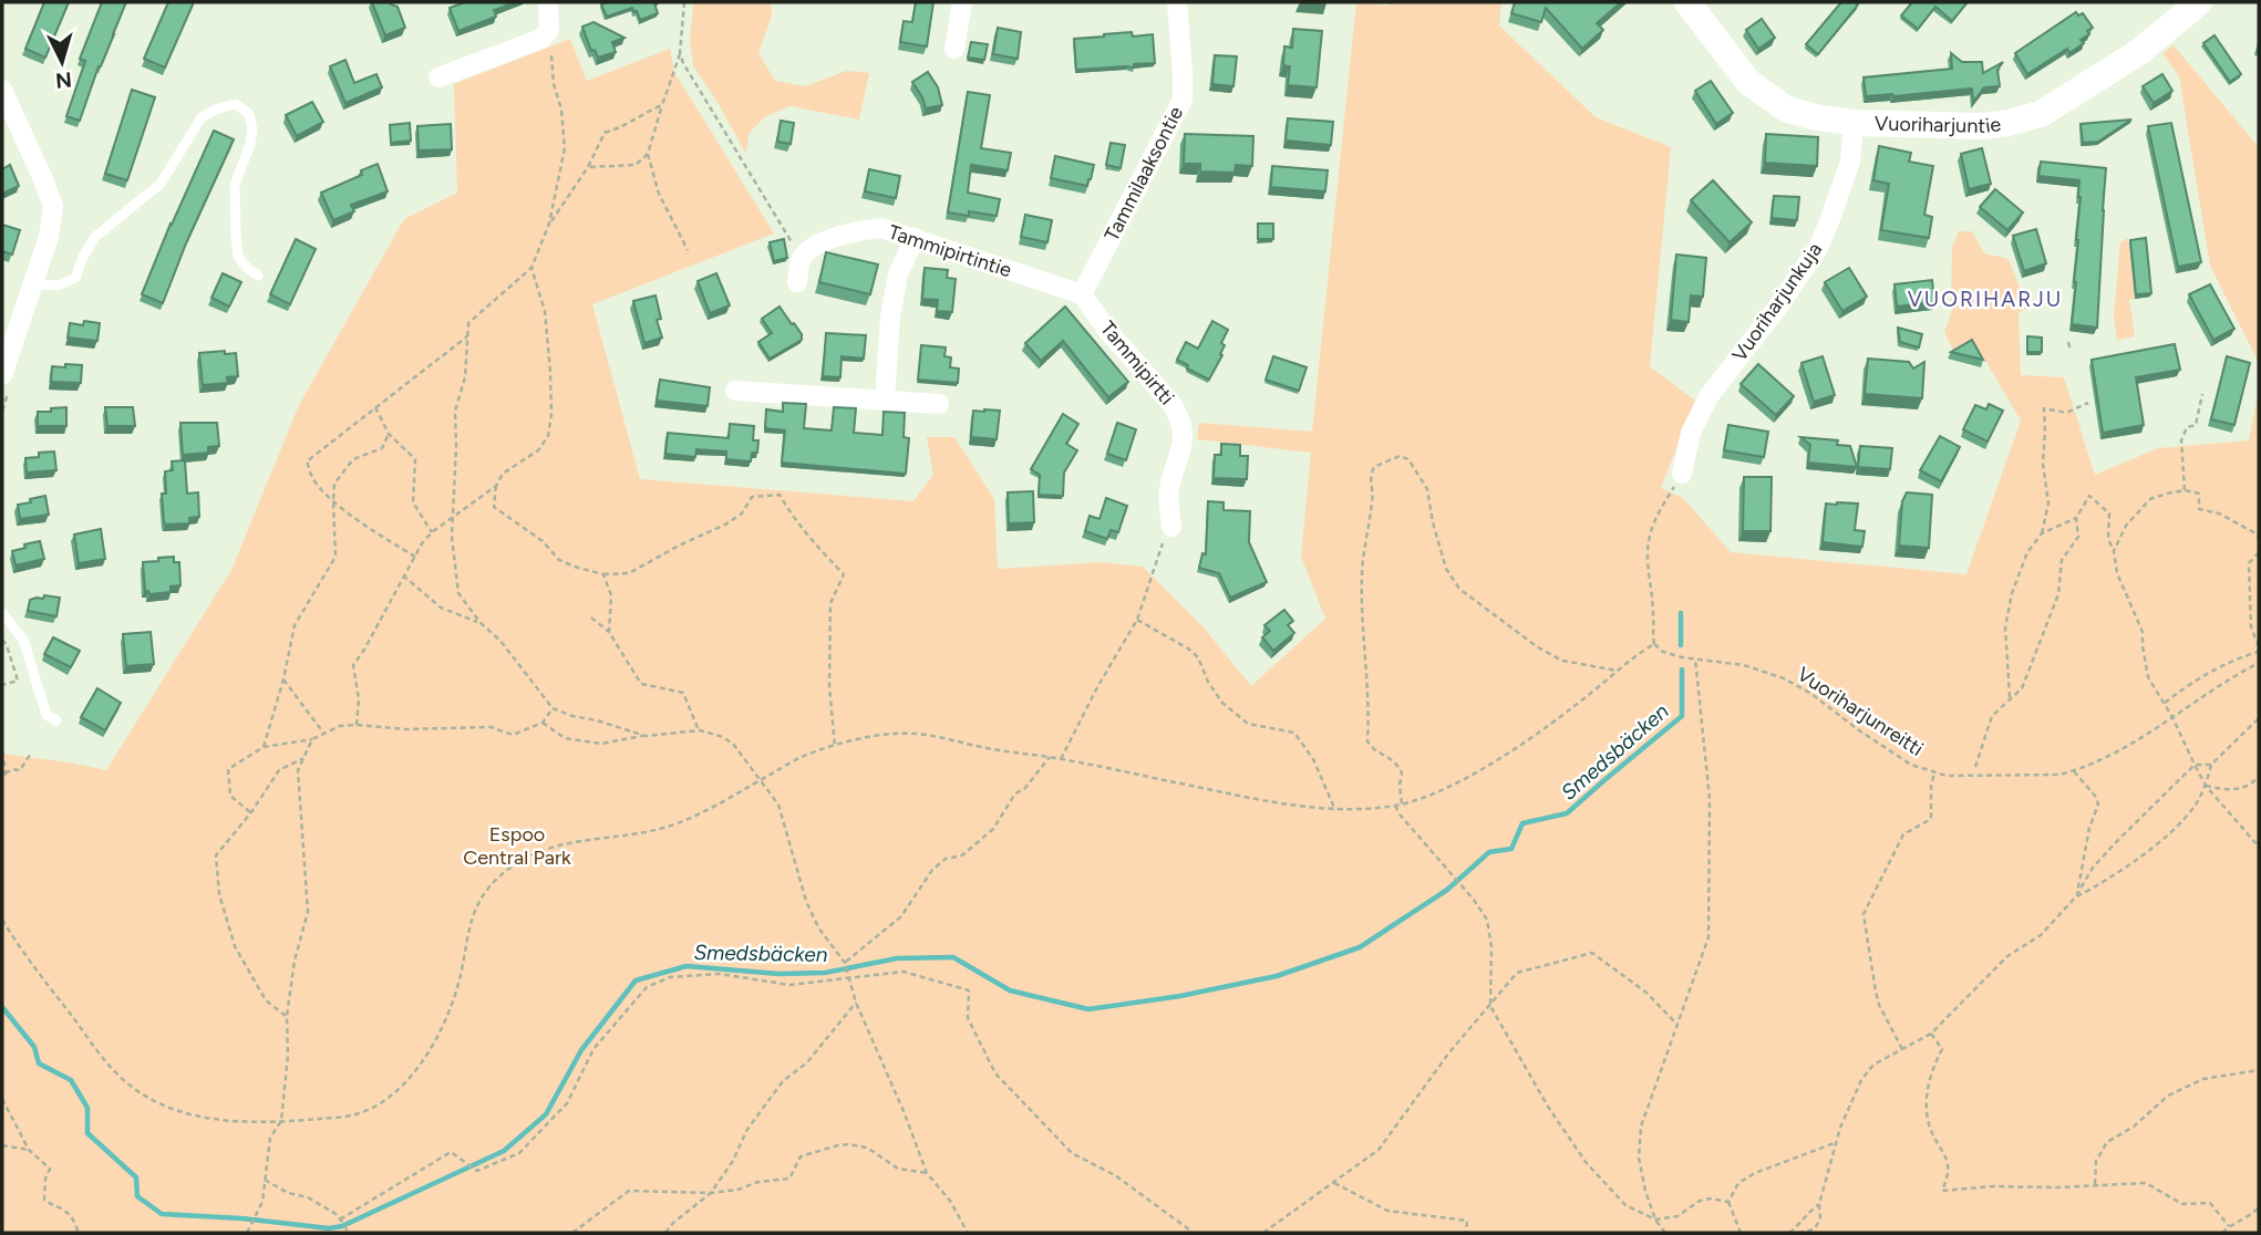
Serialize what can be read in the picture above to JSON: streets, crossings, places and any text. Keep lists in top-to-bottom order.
{
  "streets": {
    "street": [
      "Vuoriharjuntie",
      "Tammilaaksontie",
      "Tammipirtintie",
      "Vuoriharjunkuja",
      "Tammipirtti"
    ],
    "path": ["Vuoriharjunreitti"]
  },
  "crossings": [
    ["Vuoriharjuntie", "Vuoriharjunkuja"],
    ["Tammilaaksontie", "Tammipirtintie"],
    ["Tammilaaksontie", "Tammipirtti"],
    ["Tammipirtintie", "Tammipirtti"]
  ],
  "districts": ["VUORIHARJU"],
  "water": ["Smedsbäcken"],
  "parks": ["Espoo Central Park"],
  "north": "bottom"
}
